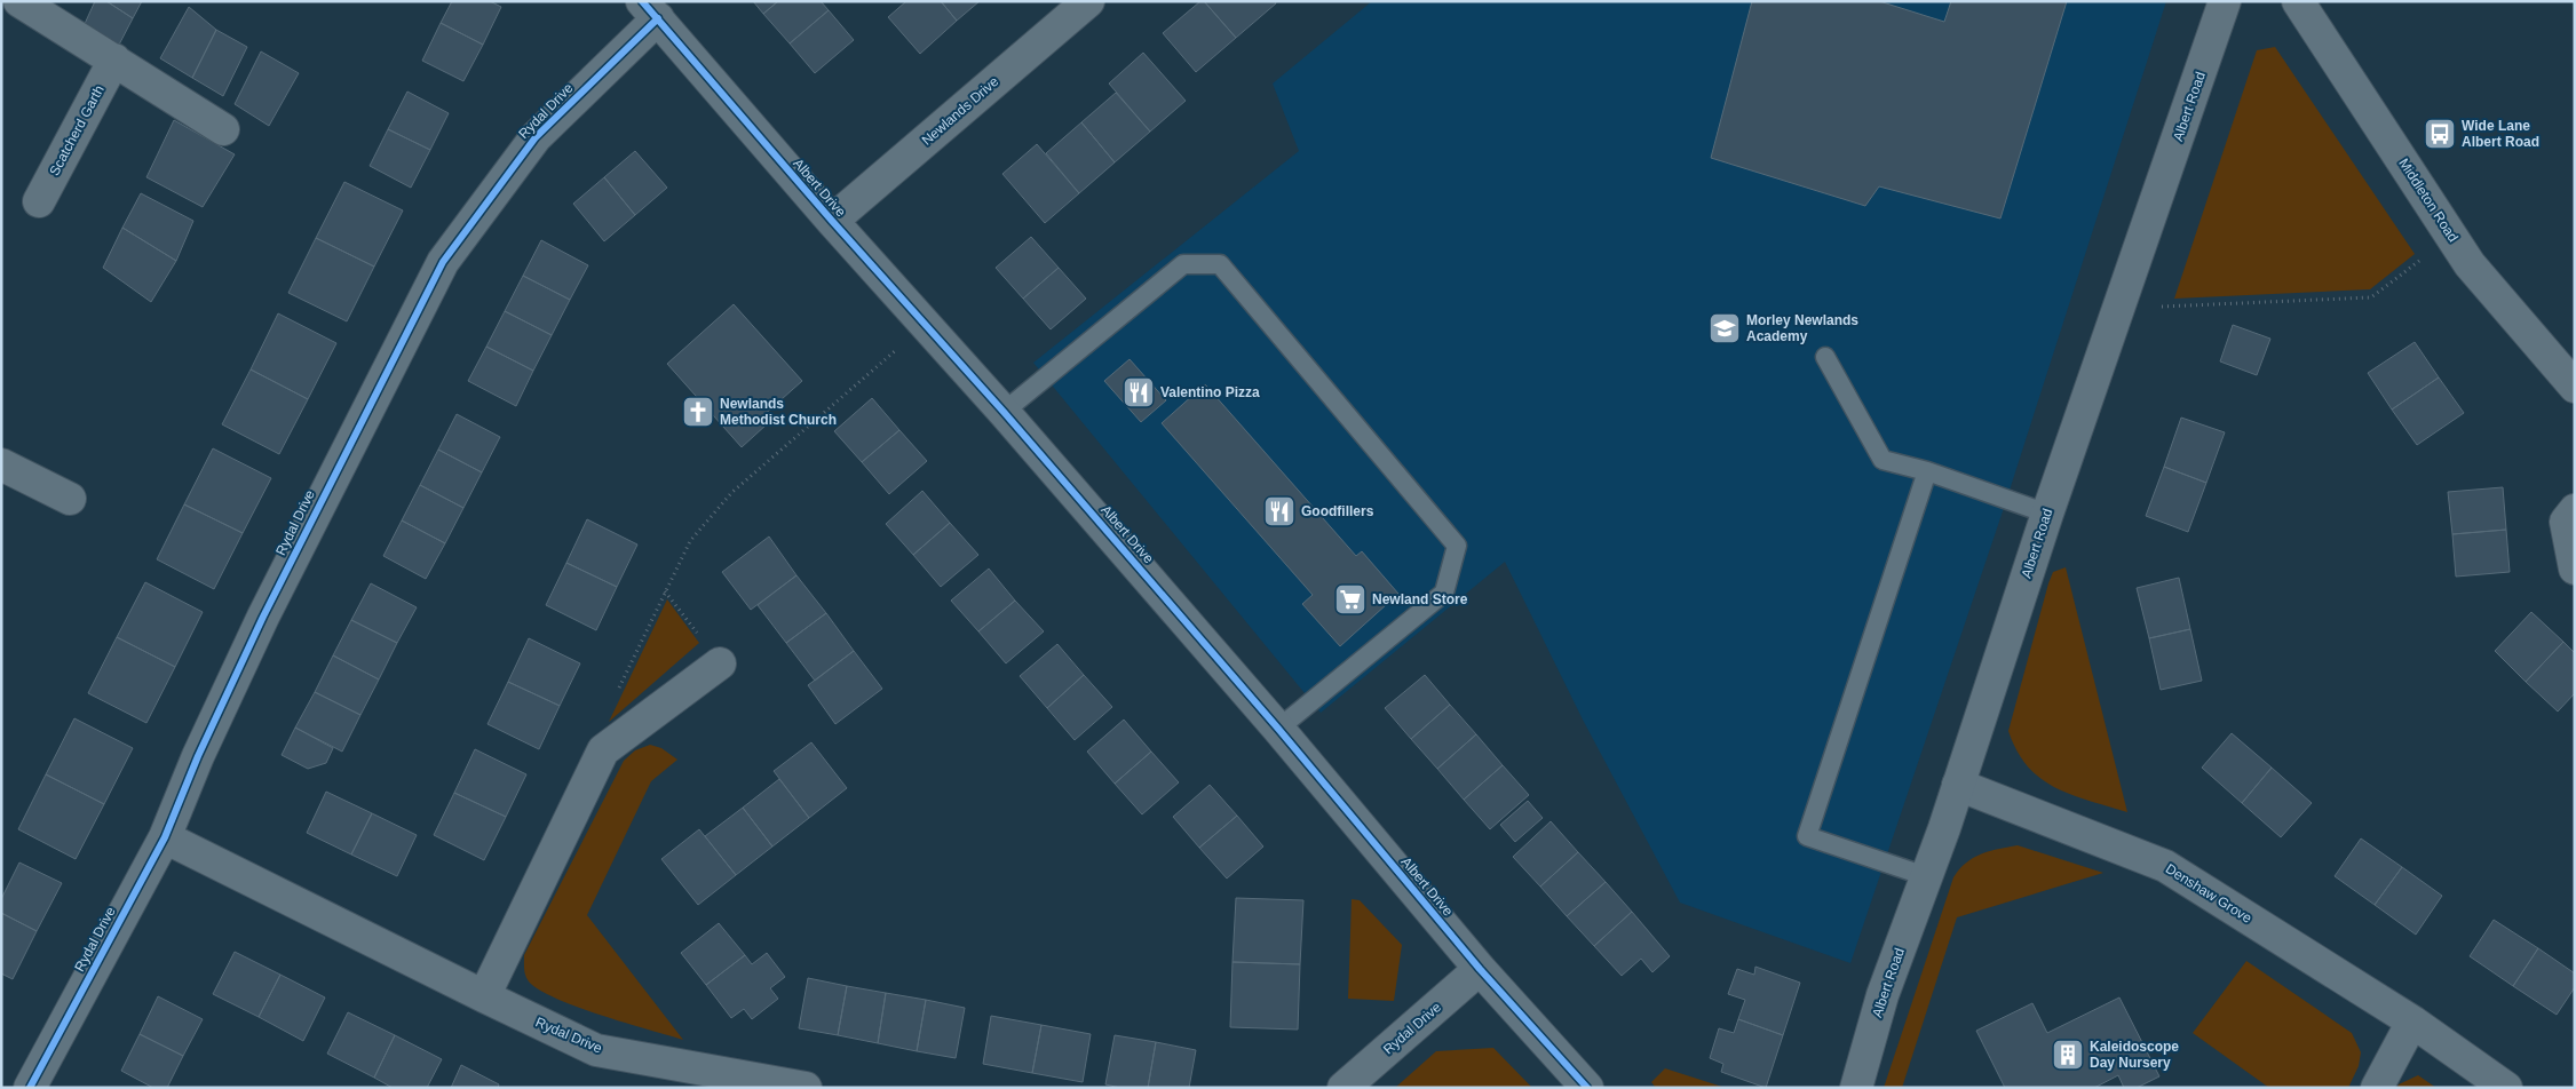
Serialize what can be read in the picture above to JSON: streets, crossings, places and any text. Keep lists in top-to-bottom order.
{
  "streets": {
    "street": [
      "Albert Road",
      "Rydal Drive",
      "Newlands Drive",
      "Scatcherd Garth",
      "Albert Drive",
      "Middleton Road",
      "Denshaw Grove"
    ]
  },
  "crossings": [
    ["Albert Road", "Denshaw Grove"],
    ["Rydal Drive", "Albert Drive"],
    ["Newlands Drive", "Albert Drive"]
  ],
  "places": {
    "bus stop": ["Wide Lane Albert Road"],
    "school or university": ["Morley Newlands Academy"],
    "restaurant": ["Valentino Pizza", "Goodfillers"],
    "church": ["Newlands Methodist Church"],
    "supermarket": ["Newland Store"],
    "building": ["Kaleidoscope Day Nursery"]
  }
}
